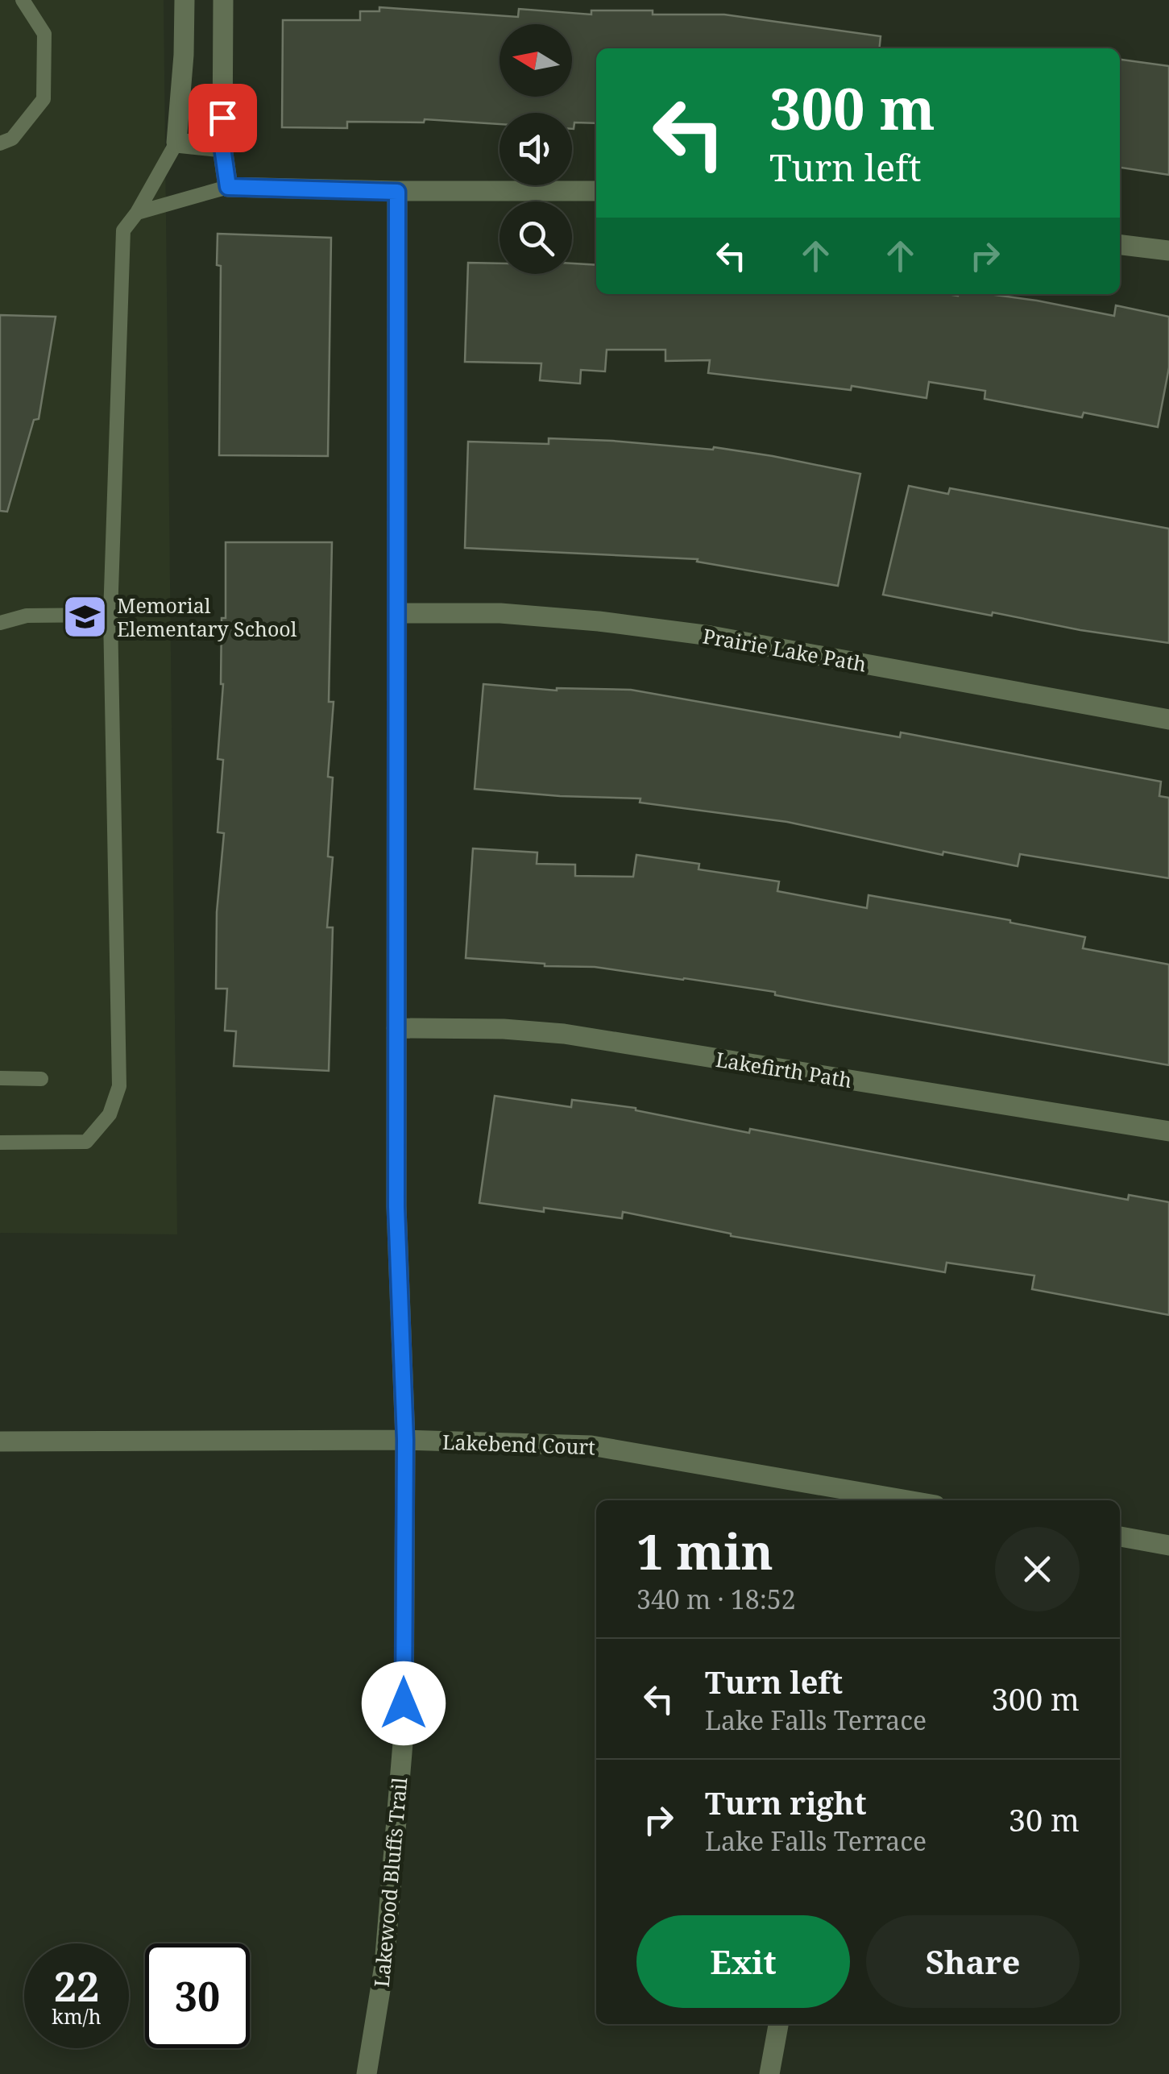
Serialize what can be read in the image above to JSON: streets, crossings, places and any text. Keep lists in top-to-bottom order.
{
  "streets": {
    "street": [
      "Prairie Lake Path",
      "Lakefirth Path",
      "Lakebend Court",
      "Lakewood Bluffs Trail"
    ]
  },
  "crossings": [
    ["Prairie Lake Path", "Lakewood Bluffs Trail"],
    ["Lakefirth Path", "Lakewood Bluffs Trail"],
    ["Lakebend Court", "Lakewood Bluffs Trail"]
  ],
  "places": {
    "school or university": ["Memorial Elementary School"]
  },
  "north": "left",
  "page": {
    "turn": ["300 m", "Turn left"],
    "heading": ["1 min", "340 m · 18:52"],
    "list": [
      {
        "name": "Turn left",
        "note": "Lake Falls Terrace",
        "value": "300 m"
      },
      {
        "name": "Turn right",
        "note": "Lake Falls Terrace",
        "value": "30 m"
      }
    ],
    "buttons": ["Exit", "Share"],
    "speed": "22 km/h",
    "limit": "30"
  }
}
